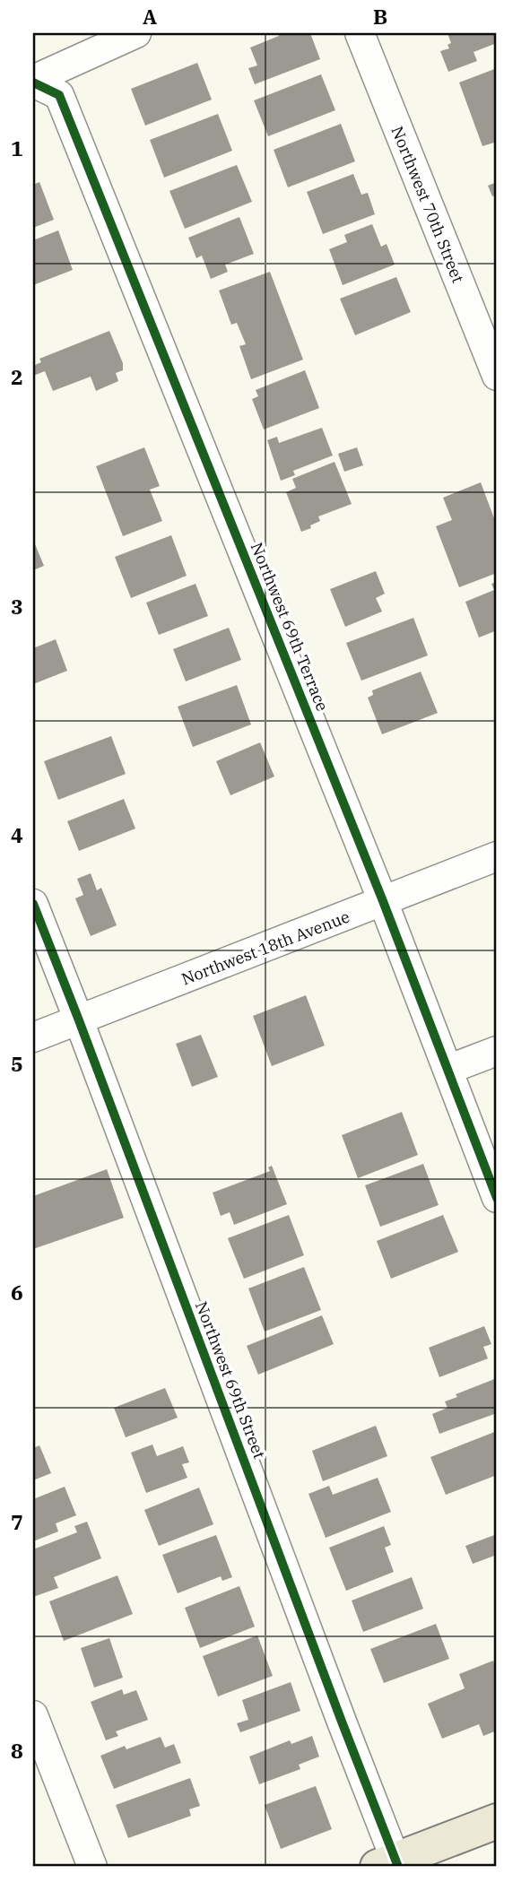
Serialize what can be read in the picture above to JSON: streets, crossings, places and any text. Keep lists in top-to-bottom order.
{
  "streets": {
    "street": [
      "Northwest 70th Street",
      "Northwest 69th Terrace",
      "Northwest 18th Avenue",
      "Northwest 69th Street"
    ]
  },
  "crossings": [
    ["Northwest 69th Terrace", "Northwest 18th Avenue"],
    ["Northwest 18th Avenue", "Northwest 69th Street"]
  ],
  "grid": {
    "columns": ["A", "B"],
    "rows": [
      "1",
      "2",
      "3",
      "4",
      "5",
      "6",
      "7",
      "8"
    ]
  }
}
